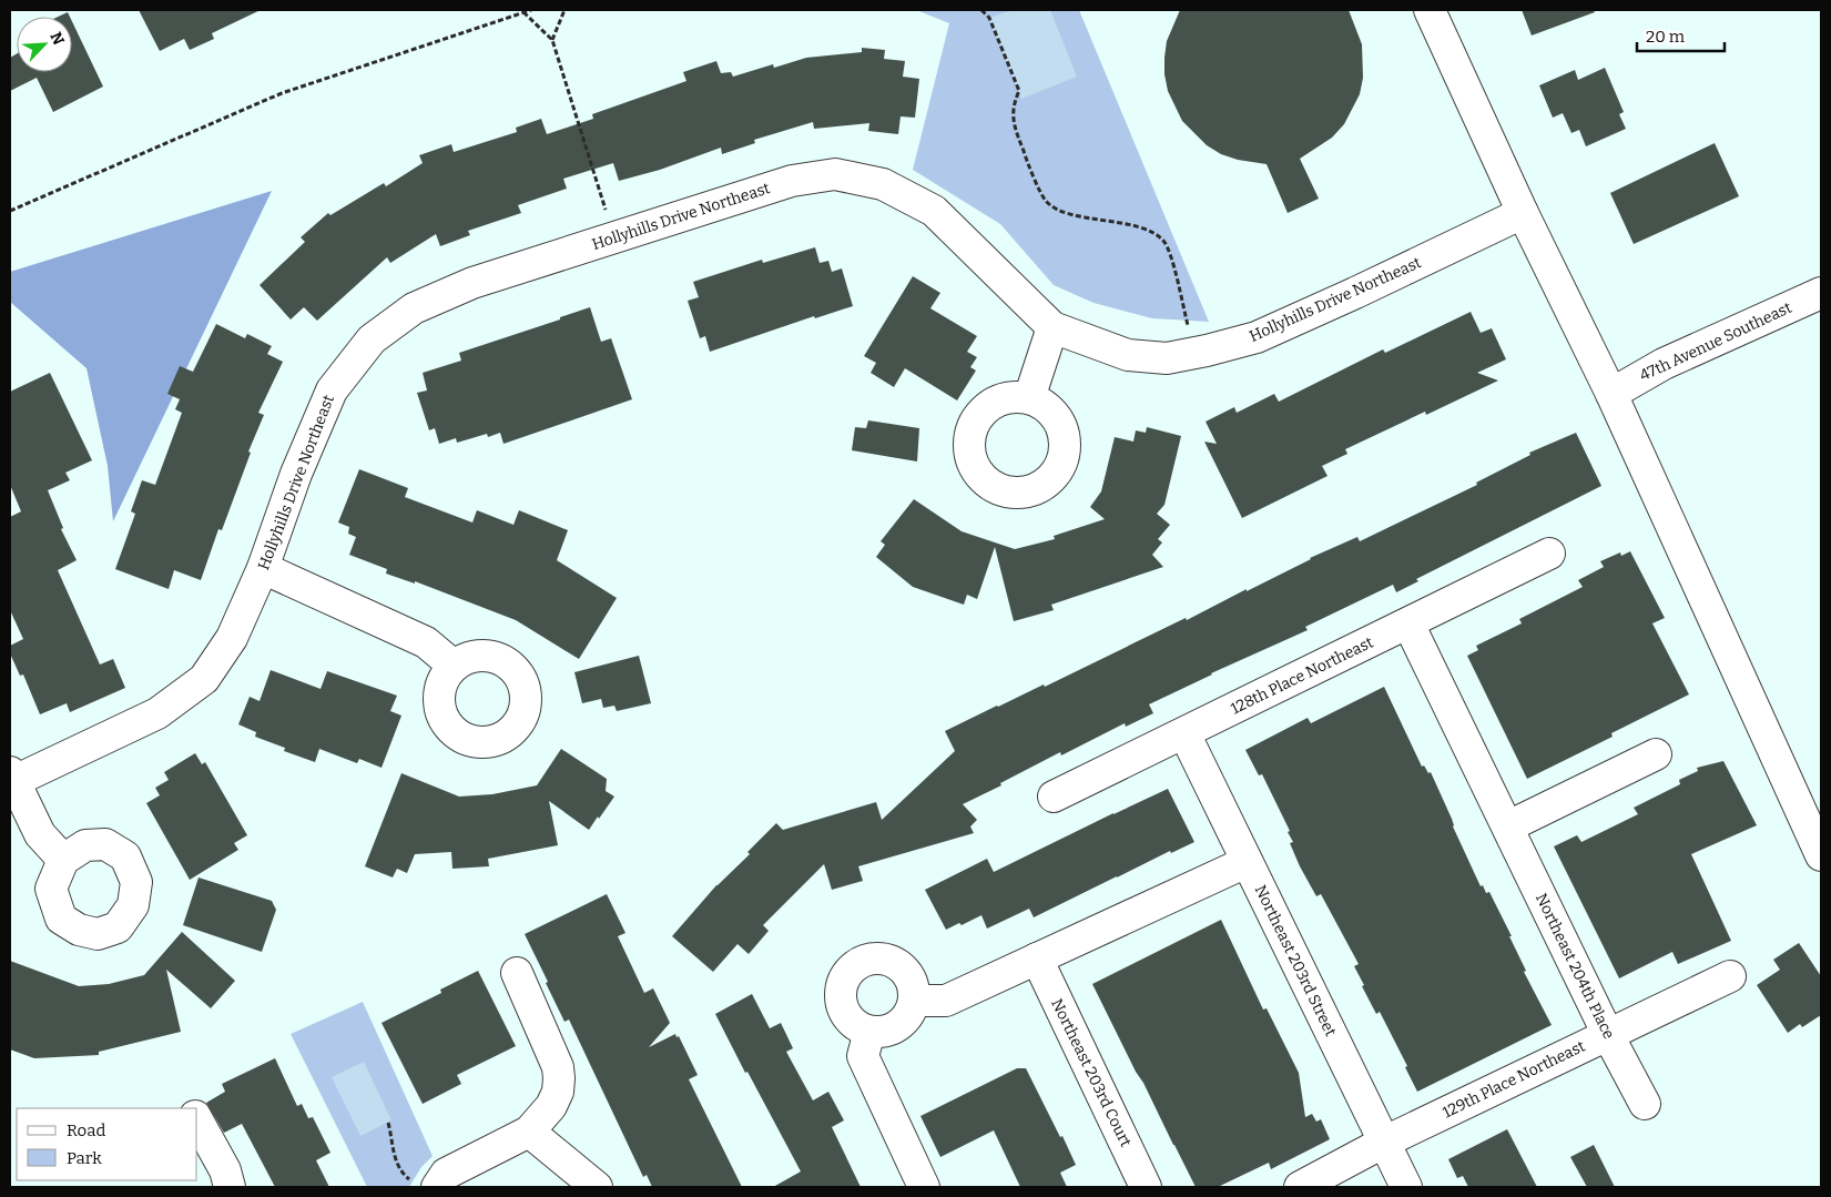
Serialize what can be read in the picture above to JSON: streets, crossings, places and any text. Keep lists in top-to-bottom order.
{
  "streets": {
    "street": [
      "Hollyhills Drive Northeast",
      "47th Avenue Southeast",
      "128th Place Northeast",
      "Northeast 203rd Street",
      "Northeast 204th Place",
      "Northeast 203rd Court",
      "129th Place Northeast"
    ]
  },
  "crossings": [
    ["128th Place Northeast", "Northeast 203rd Street"],
    ["128th Place Northeast", "Northeast 204th Place"],
    ["Northeast 203rd Street", "129th Place Northeast"],
    ["Northeast 204th Place", "129th Place Northeast"]
  ],
  "legend": ["Road", "Park"],
  "scale_bar": "20 m",
  "north": "top right"
}
